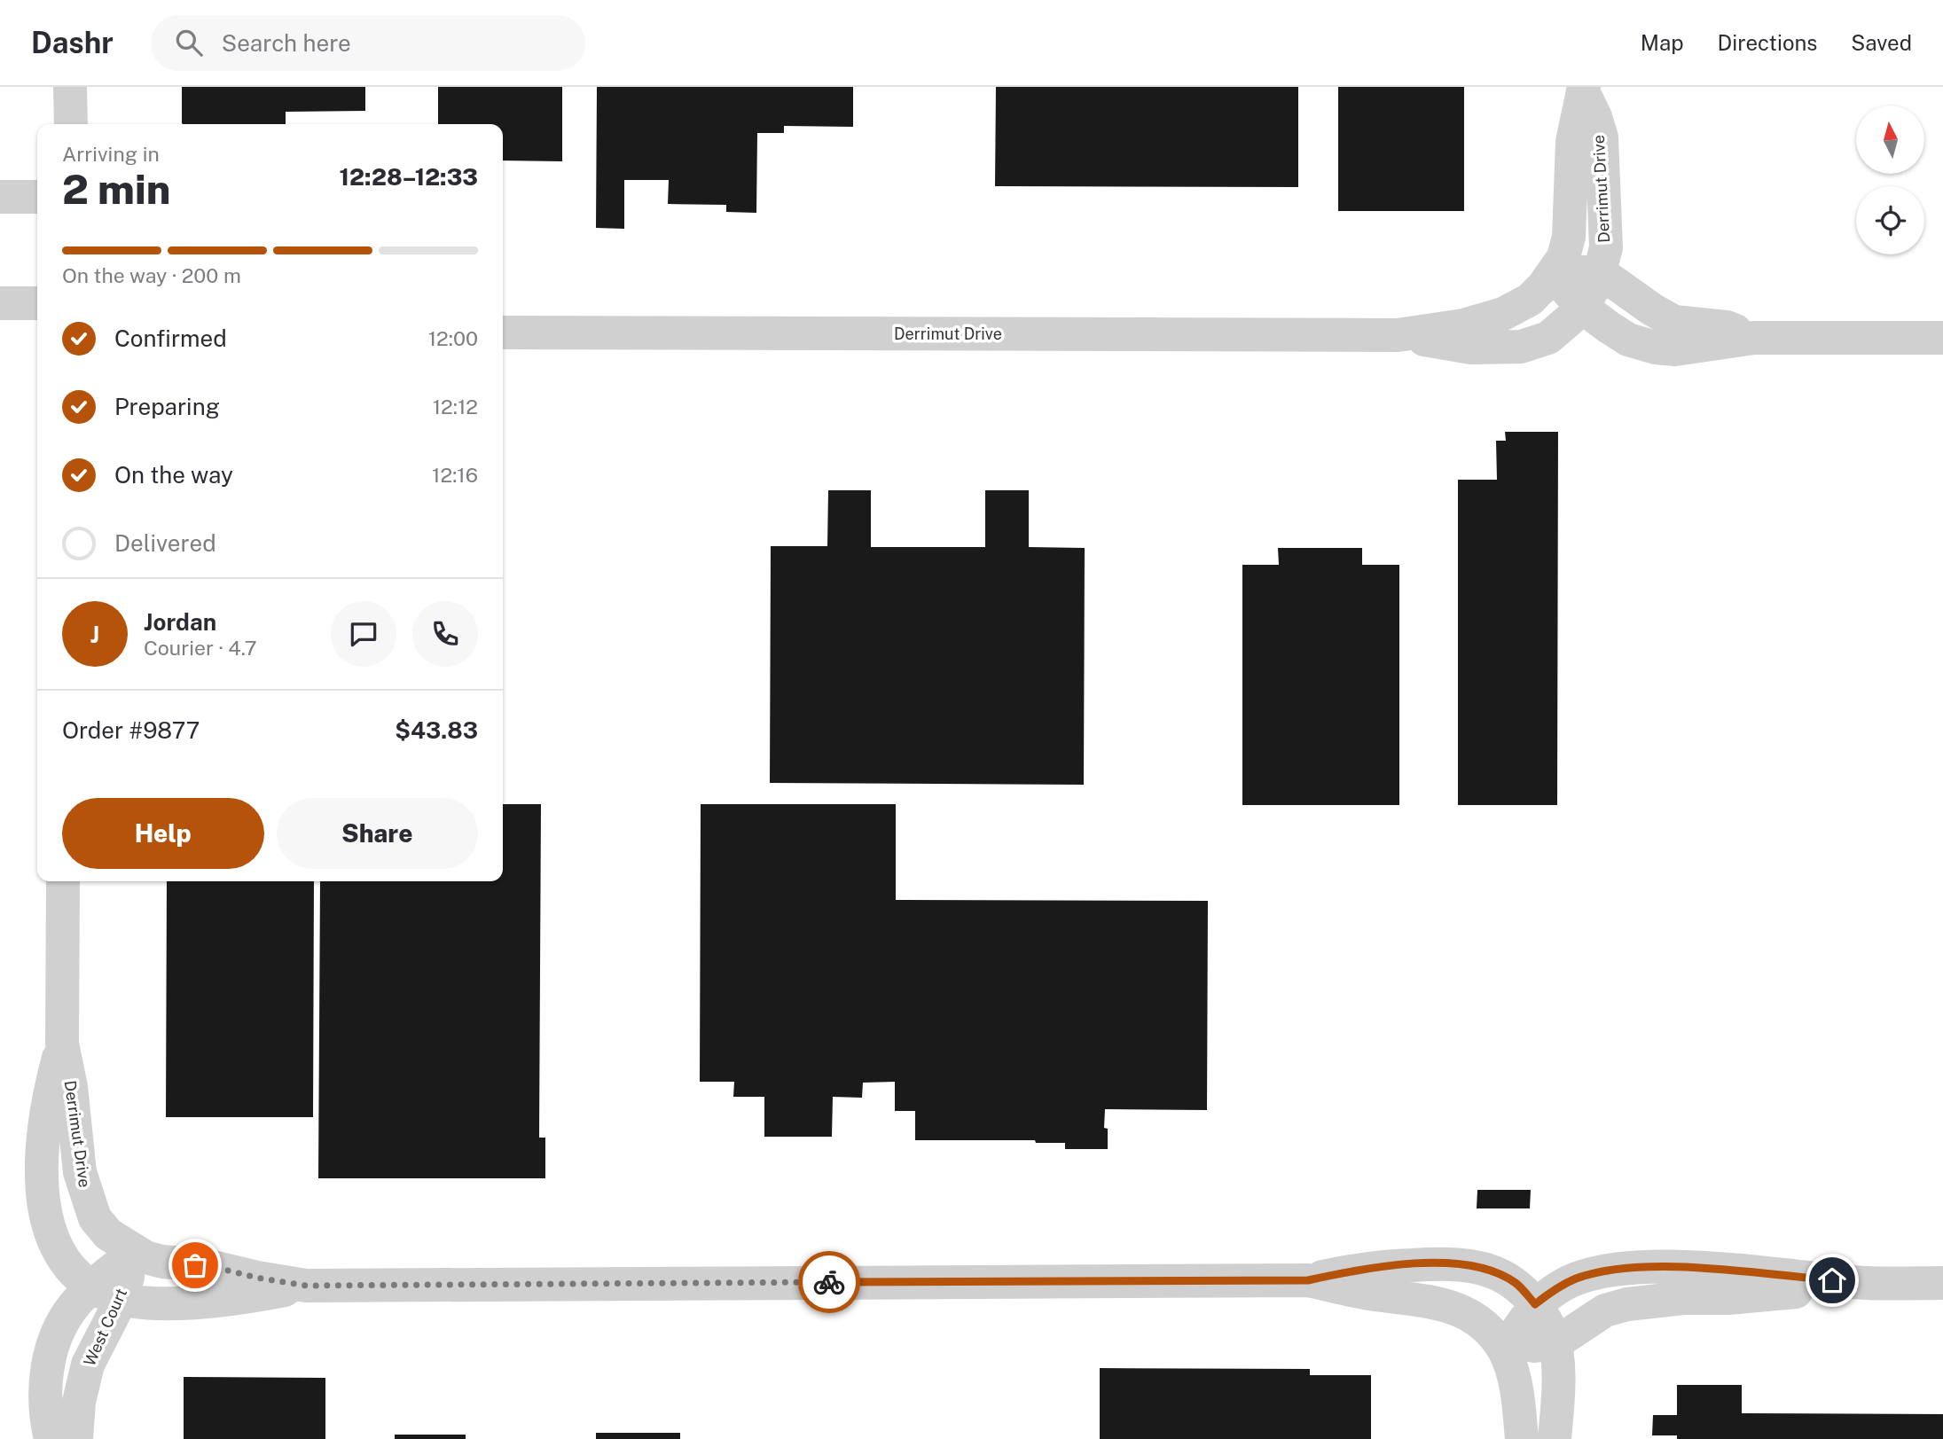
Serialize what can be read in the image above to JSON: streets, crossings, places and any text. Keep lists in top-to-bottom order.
{
  "streets": {
    "street": ["Derrimut Drive", "West Court"]
  },
  "crossings": [
    ["Derrimut Drive", "West Court"]
  ],
  "north": "top",
  "page": {
    "header": "Dashr",
    "search": "Search here",
    "nav": ["Map", "Directions", "Saved"],
    "heading": ["2 min", "Arriving in", "12:28–12:33"],
    "panel": [
      "Jordan",
      "Courier · 4.7",
      "Order #9877",
      "$43.83"
    ],
    "bar": "On the way · 200 m",
    "list": [
      ["Confirmed", "12:00"],
      ["Preparing", "12:12"],
      ["On the way", "12:16"],
      "Delivered"
    ],
    "round": "J",
    "buttons": ["Help", "Share"]
  }
}
